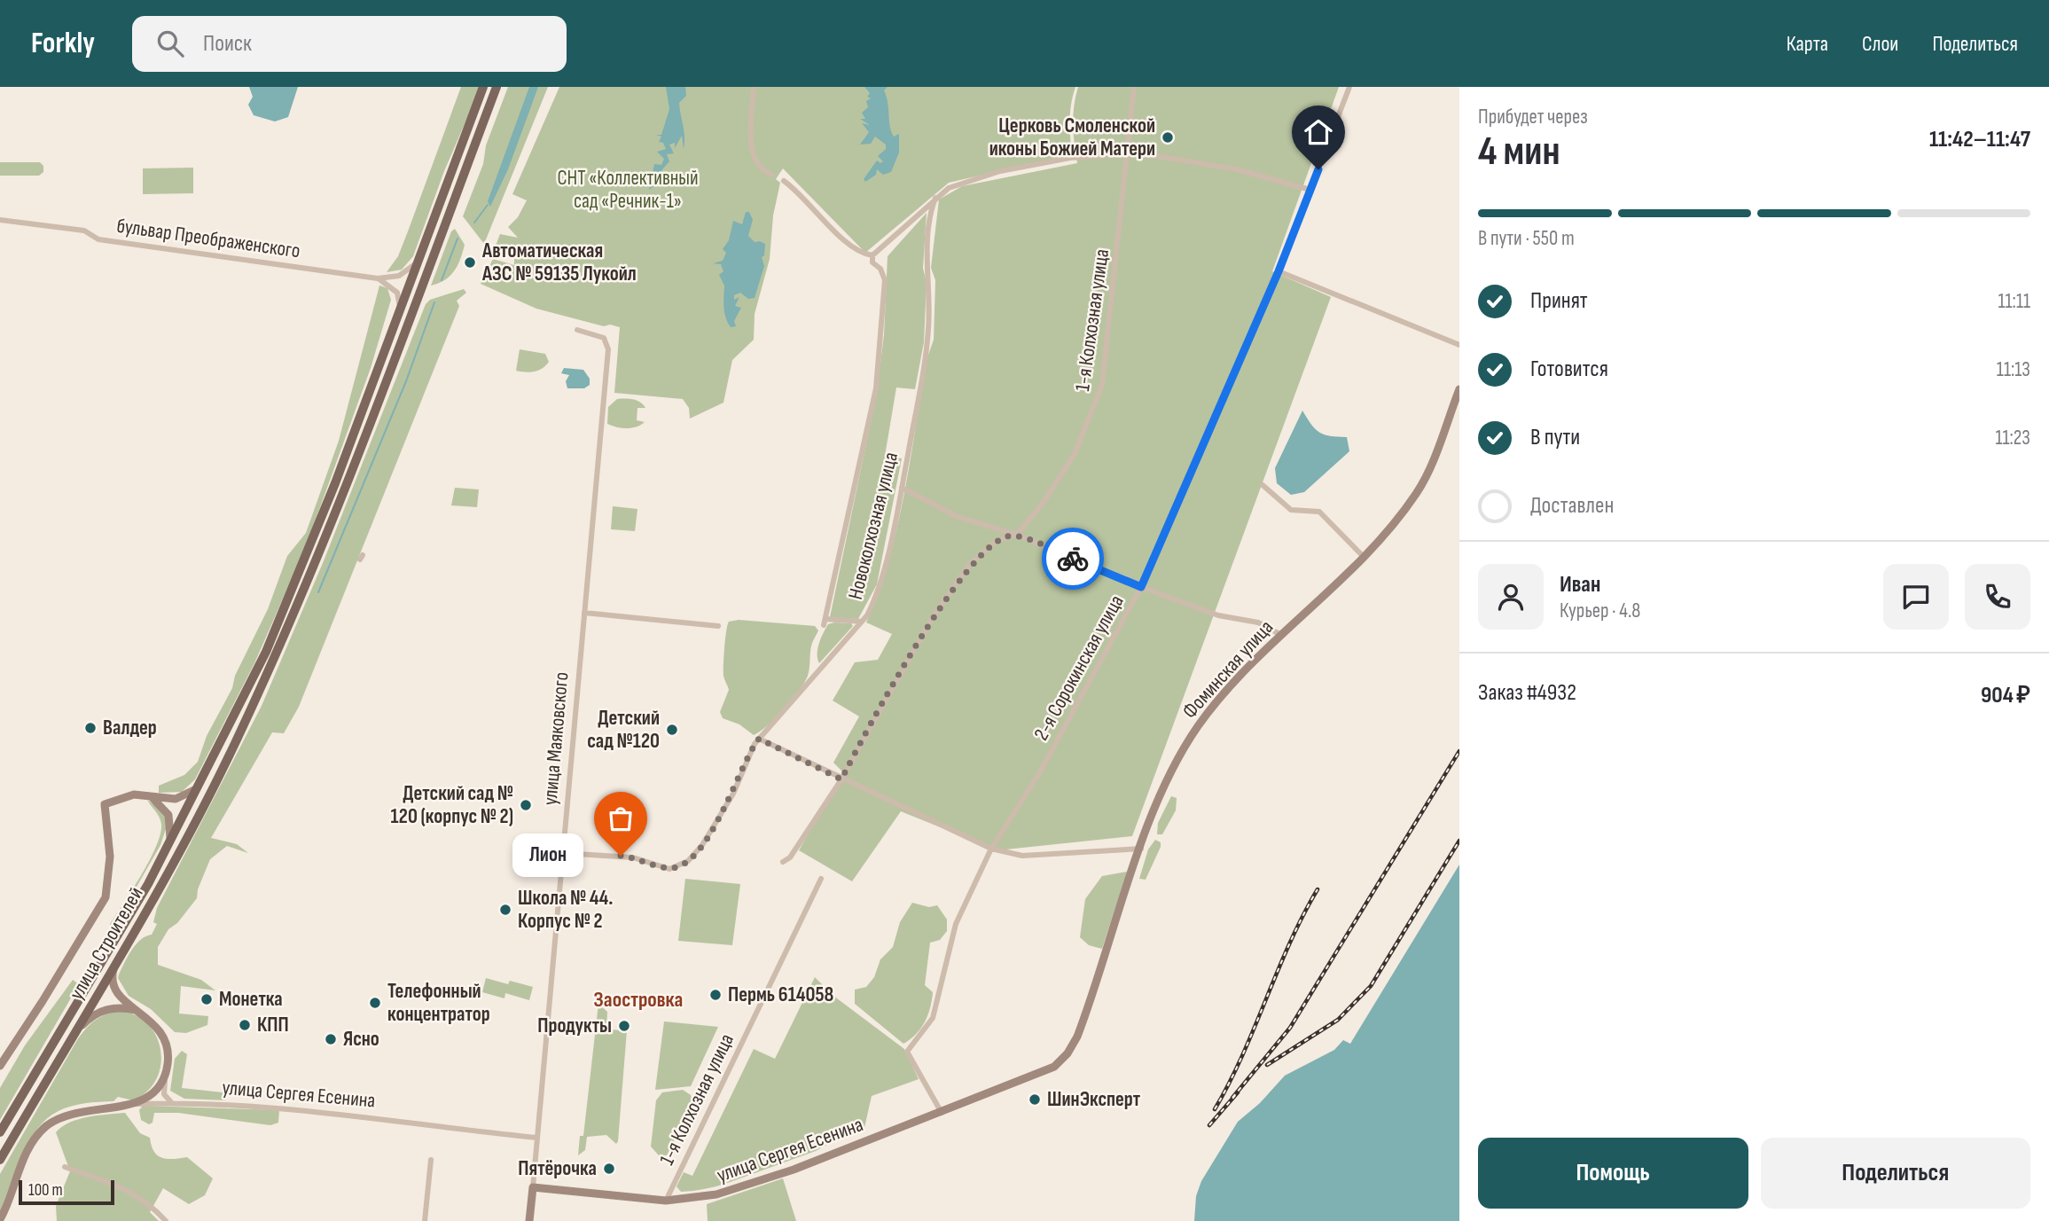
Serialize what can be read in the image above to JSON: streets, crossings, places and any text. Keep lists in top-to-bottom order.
{
  "streets": {
    "main road": ["улица Строителей"],
    "street": [
      "бульвар Преображенского",
      "1-я Колхозная улица",
      "Новоколхозная улица",
      "2-я Сорокинская улица",
      "Фоминская улица",
      "улица Маяковского",
      "улица Сергея Есенина"
    ]
  },
  "crossings": [
    ["1-я Колхозная улица", "улица Сергея Есенина"],
    ["Новоколхозная улица", "улица Маяковского"],
    ["2-я Сорокинская улица", "улица Сергея Есенина"],
    ["Фоминская улица", "улица Сергея Есенина"],
    ["улица Маяковского", "улица Сергея Есенина"]
  ],
  "districts": ["Заостровка"],
  "parks": ["СНТ «Коллективный сад «Речник-1»"],
  "places": [
    "Церковь Смоленской иконы Божией Матери",
    "Автоматическая АЗС № 59135 Лукойл",
    "Валдер",
    "Детский сад №120",
    "Детский сад № 120 (корпус № 2)",
    "Лион",
    "Школа № 44. Корпус № 2",
    "Пермь 614058",
    "Монетка",
    "Телефонный концентратор",
    "КПП",
    "Продукты",
    "Ясно",
    "ШинЭксперт",
    "Пятёрочка"
  ],
  "scale_bar": "100 m",
  "page": {
    "header": "Forkly",
    "search": "Поиск",
    "nav": ["Карта", "Слои", "Поделиться"],
    "heading": ["4 мин", "Прибудет через", "11:42–11:47"],
    "panel": [
      "Иван",
      "Курьер · 4.8",
      "Заказ #4932",
      "904 ₽"
    ],
    "bar": "В пути · 550 m",
    "list": [
      ["Принят", "11:11"],
      ["Готовится", "11:13"],
      ["В пути", "11:23"],
      "Доставлен"
    ],
    "bubble": "Лион",
    "buttons": ["Помощь", "Поделиться"],
    "scale": "100 m"
  }
}
